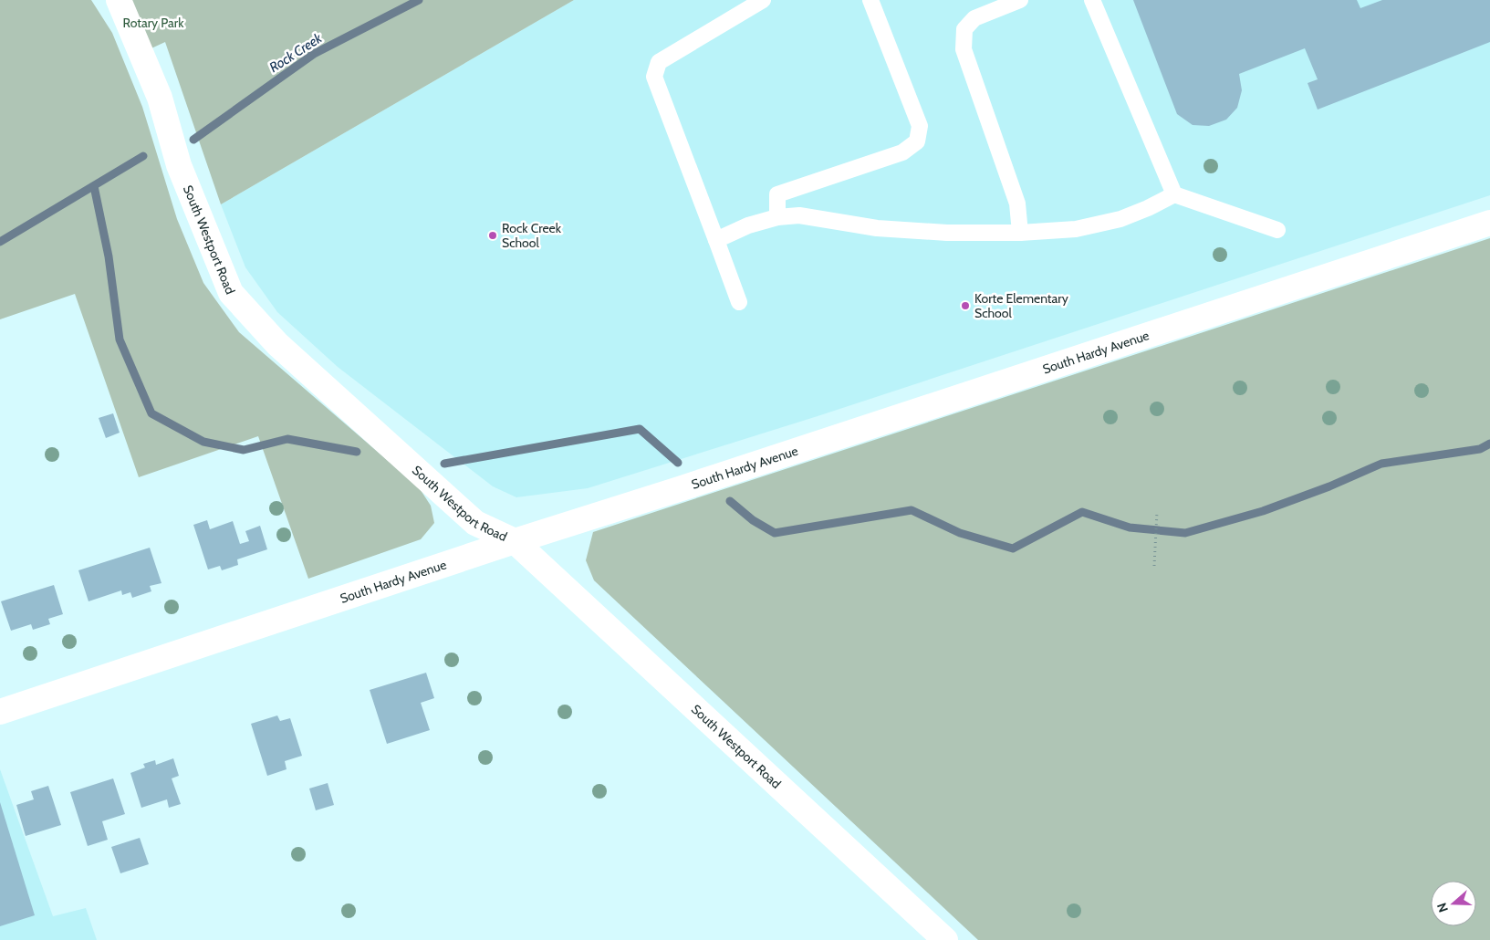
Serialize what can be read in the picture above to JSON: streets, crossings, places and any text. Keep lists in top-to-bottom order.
{
  "streets": {
    "street": ["South Westport Road", "South Hardy Avenue"]
  },
  "crossings": [
    ["South Westport Road", "South Hardy Avenue"]
  ],
  "water": ["Rock Creek"],
  "parks": ["Rotary Park"],
  "places": ["Rock Creek School", "Korte Elementary School"],
  "north": "left"
}
